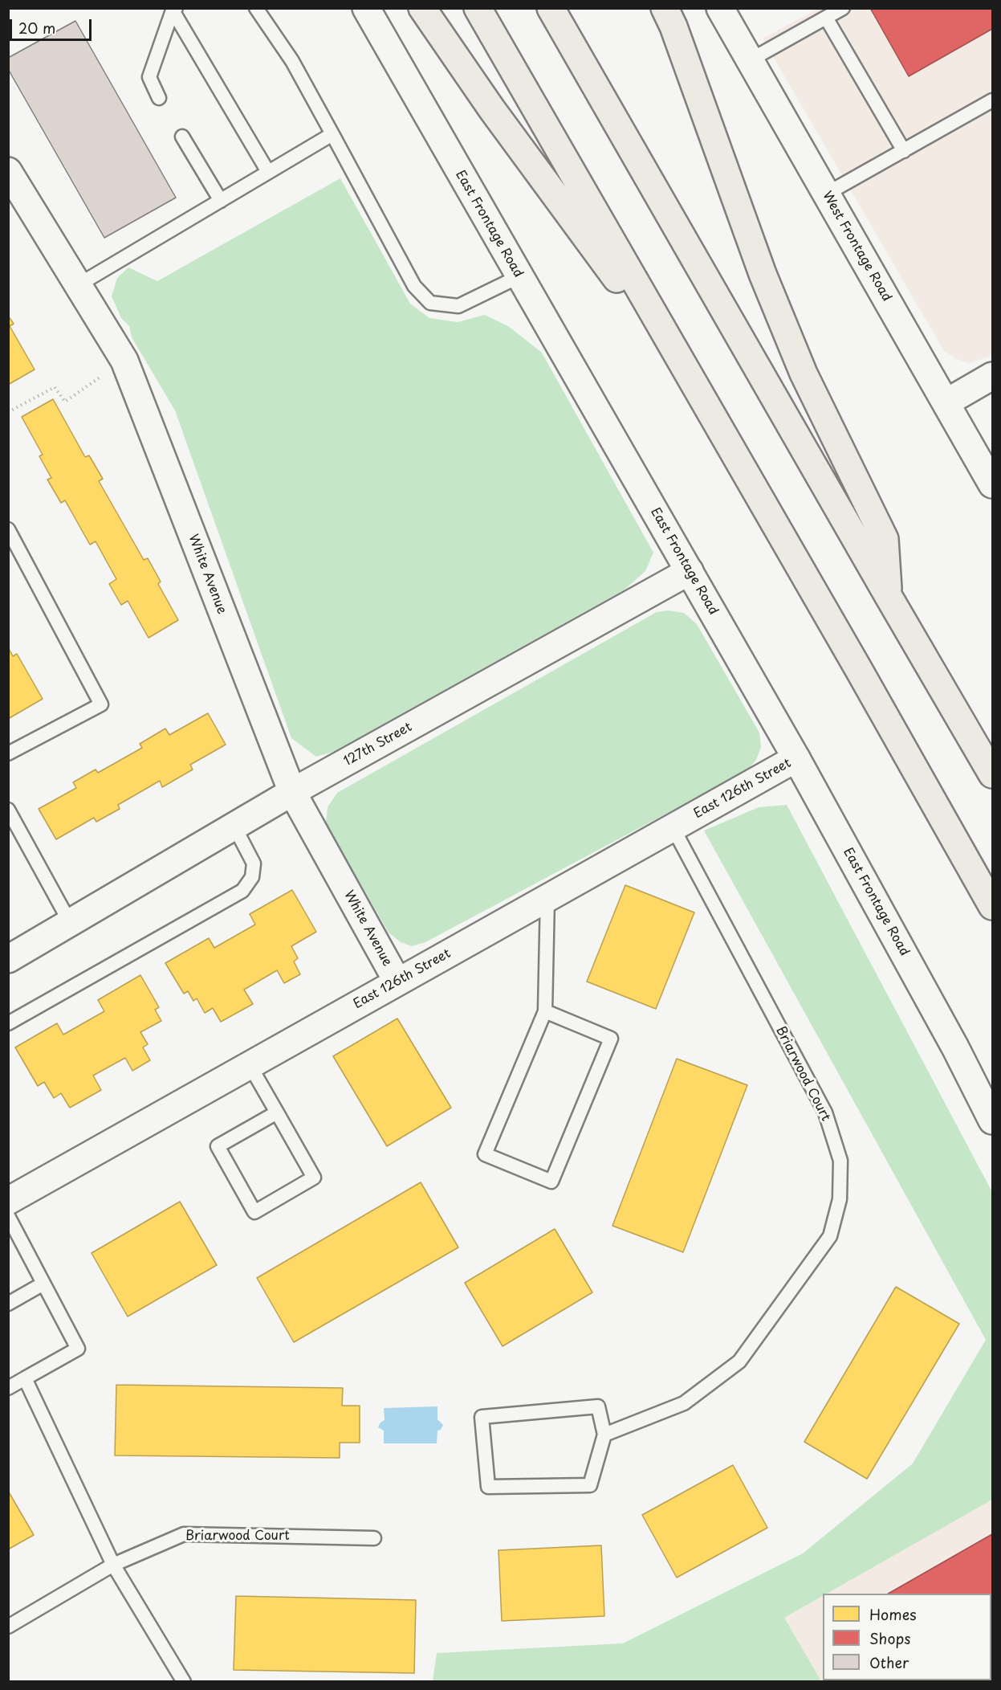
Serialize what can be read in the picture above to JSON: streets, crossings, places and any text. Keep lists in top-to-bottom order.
{
  "streets": {
    "street": [
      "East Frontage Road",
      "West Frontage Road",
      "White Avenue",
      "127th Street",
      "East 126th Street"
    ],
    "lane": ["Briarwood Court"]
  },
  "crossings": [
    ["East Frontage Road", "127th Street"],
    ["East Frontage Road", "East 126th Street"],
    ["White Avenue", "127th Street"],
    ["White Avenue", "East 126th Street"],
    ["East 126th Street", "Briarwood Court"]
  ],
  "legend": ["Homes", "Shops", "Other"],
  "scale_bar": "20 m"
}
